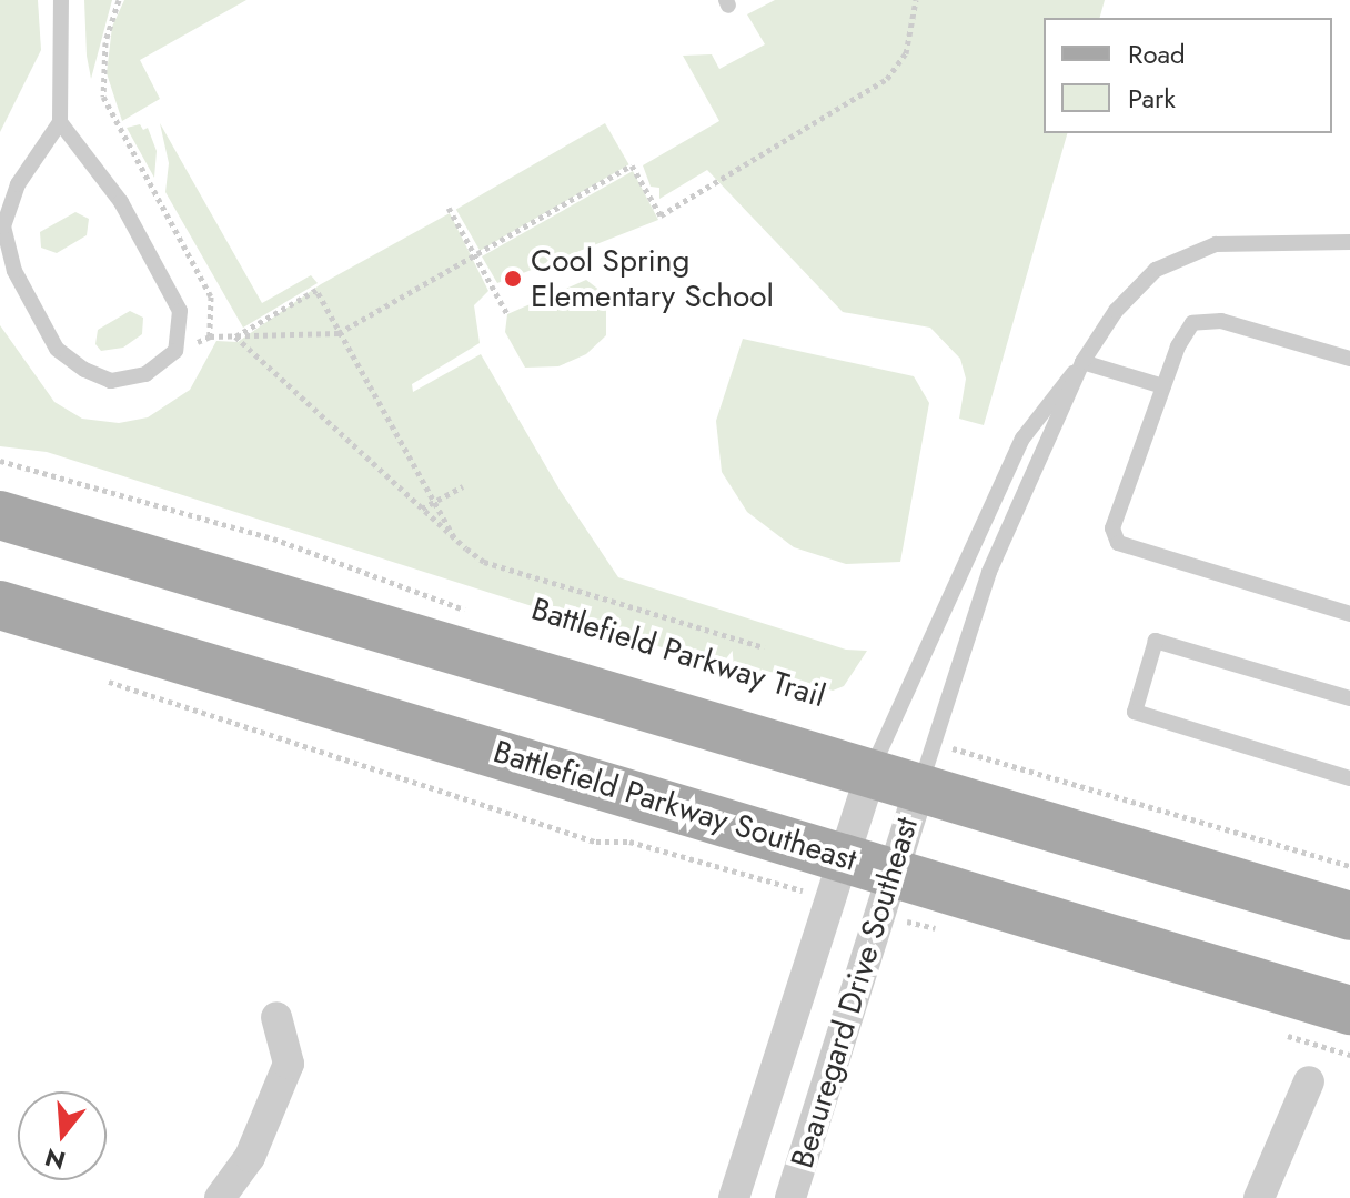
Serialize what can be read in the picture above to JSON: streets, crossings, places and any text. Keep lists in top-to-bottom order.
{
  "streets": {
    "main road": ["Battlefield Parkway Southeast"],
    "street": ["Beauregard Drive Southeast"]
  },
  "crossings": [
    ["Battlefield Parkway Southeast", "Beauregard Drive Southeast"]
  ],
  "places": ["Cool Spring Elementary School"],
  "legend": ["Road", "Park"],
  "north": "bottom"
}
